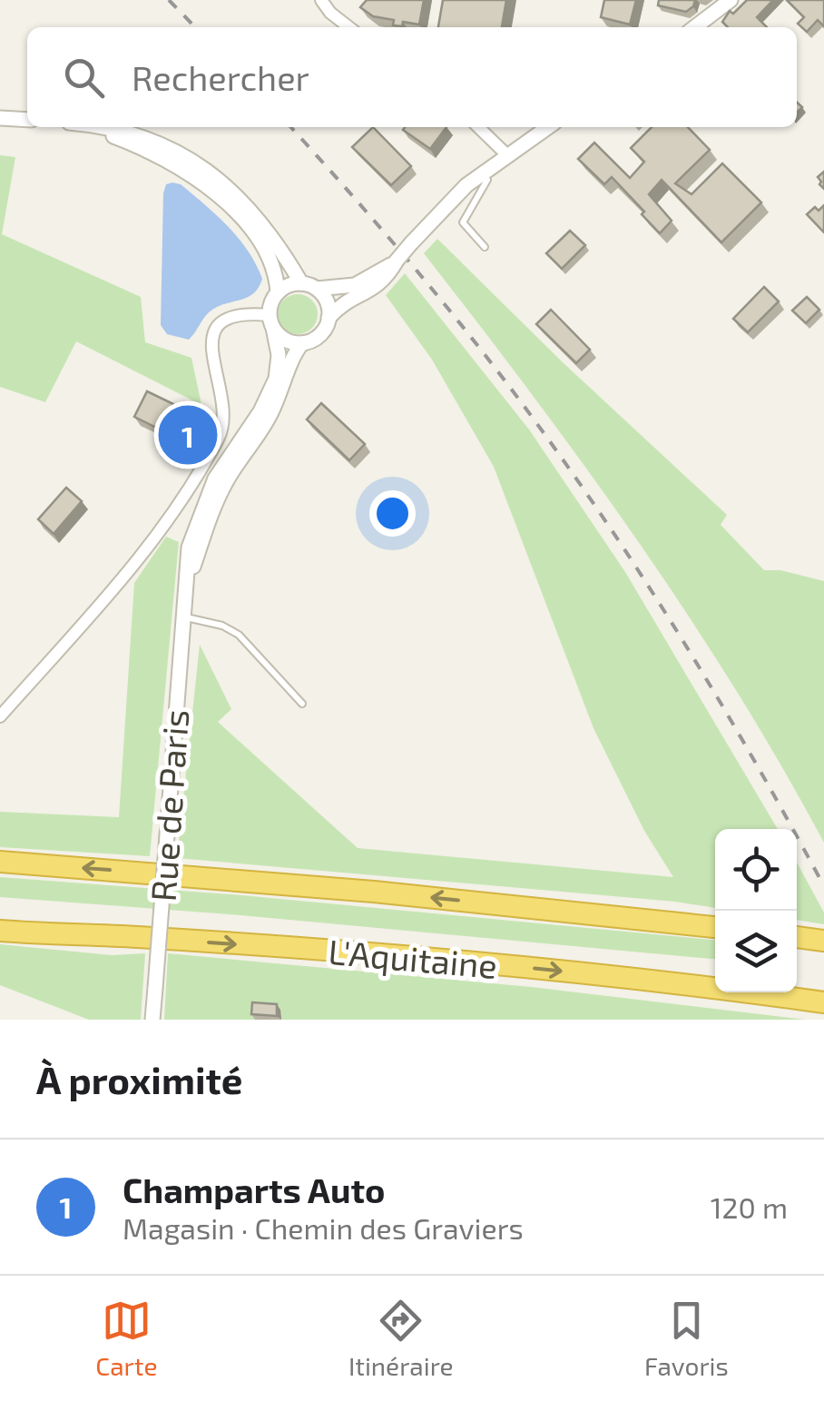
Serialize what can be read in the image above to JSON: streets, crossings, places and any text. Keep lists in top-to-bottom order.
{
  "streets": {
    "highway": ["L'Aquitaine"],
    "street": ["Rue de Paris"]
  },
  "page": {
    "search": "Rechercher",
    "pins": "1",
    "heading": "À proximité",
    "list": [
      {
        "mark": "1",
        "name": "Champarts Auto",
        "note": "Magasin · Chemin des Graviers",
        "value": "120 m"
      }
    ],
    "nav": ["Carte", "Itinéraire", "Favoris"]
  }
}
